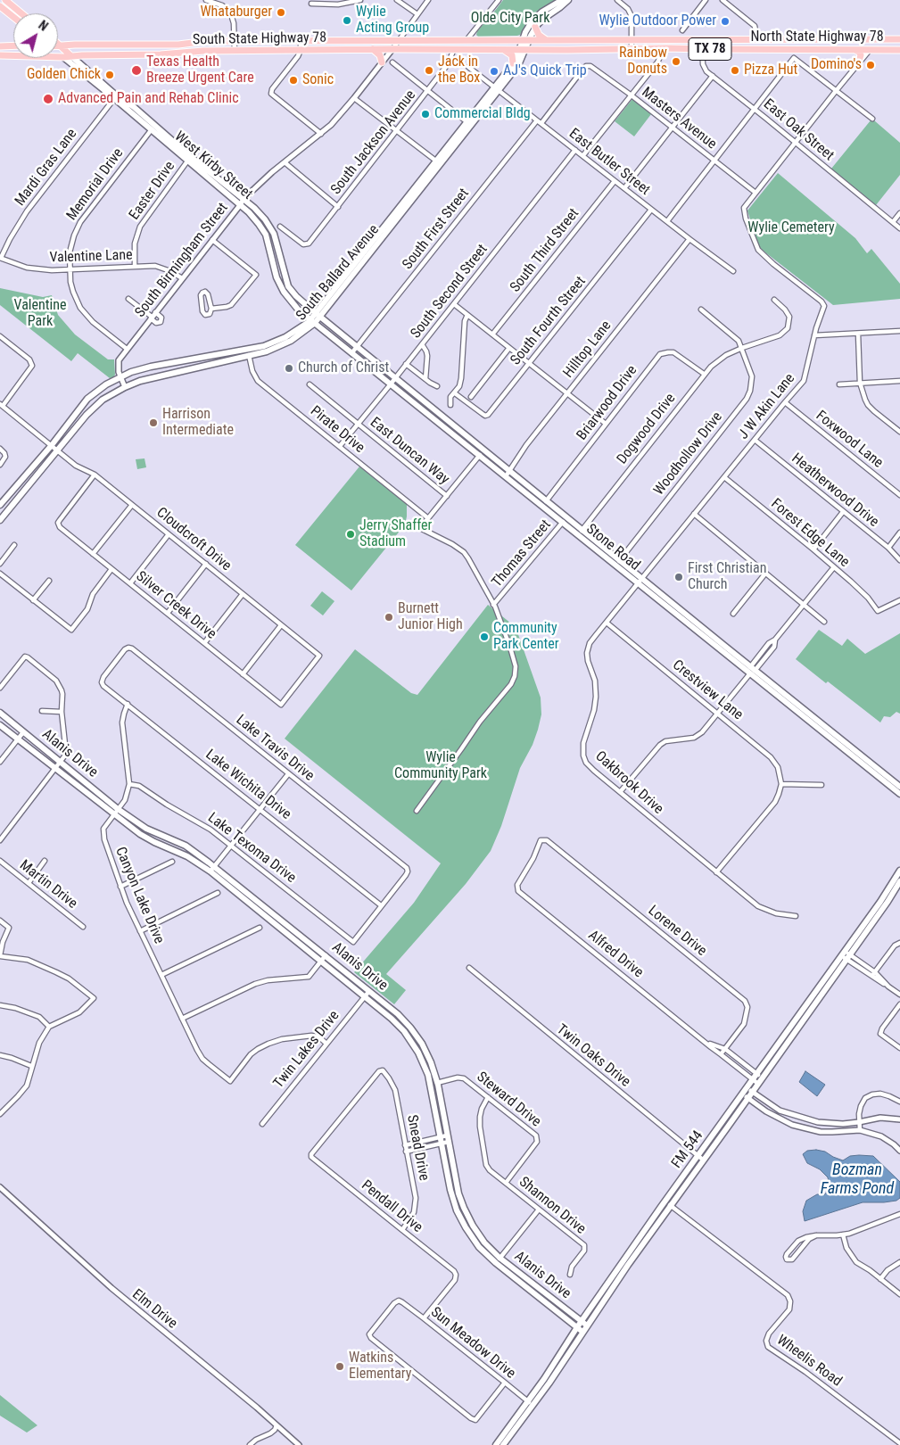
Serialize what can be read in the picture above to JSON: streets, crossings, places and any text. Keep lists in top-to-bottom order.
{
  "streets": {
    "main road": [
      "North State Highway 78",
      "South State Highway 78",
      "TX 78",
      "West Kirby Street",
      "South Ballard Avenue",
      "Stone Road",
      "Alanis Drive",
      "FM 544"
    ],
    "street": [
      "Masters Avenue",
      "East Oak Street",
      "South Jackson Avenue",
      "East Butler Street",
      "Mardi Gras Lane",
      "Memorial Drive",
      "Easter Drive",
      "South First Street",
      "South Third Street",
      "Valentine Lane",
      "South Birmingham Street",
      "South Second Street",
      "South Fourth Street",
      "Hilltop Lane",
      "Briarwood Drive",
      "J W Akin Lane",
      "Dogwood Drive",
      "Pirate Drive",
      "Foxwood Lane",
      "East Duncan Way",
      "Woodhollow Drive",
      "Heatherwood Drive",
      "Forest Edge Lane",
      "Cloudcroft Drive",
      "Thomas Street",
      "Silver Creek Drive",
      "Crestview Lane",
      "Lake Travis Drive",
      "Oakbrook Drive",
      "Lake Wichita Drive",
      "Lake Texoma Drive",
      "Martin Drive",
      "Canyon Lake Drive",
      "Lorene Drive",
      "Alfred Drive",
      "Twin Lakes Drive",
      "Twin Oaks Drive",
      "Steward Drive",
      "Snead Drive",
      "Shannon Drive",
      "Pendall Drive",
      "Elm Drive",
      "Sun Meadow Drive",
      "Wheelis Road"
    ]
  },
  "crossings": [
    ["North State Highway 78", "South State Highway 78"],
    ["North State Highway 78", "East Oak Street"],
    ["North State Highway 78", "South Ballard Avenue"],
    ["South State Highway 78", "South Jackson Avenue"],
    ["South State Highway 78", "West Kirby Street"],
    ["South State Highway 78", "South Birmingham Street"],
    ["South State Highway 78", "South Ballard Avenue"],
    ["Masters Avenue", "South First Street"],
    ["Masters Avenue", "J W Akin Lane"],
    ["East Butler Street", "South First Street"],
    ["East Butler Street", "South Third Street"],
    ["East Butler Street", "South Ballard Avenue"],
    ["East Butler Street", "South Second Street"],
    ["East Butler Street", "South Fourth Street"],
    ["East Butler Street", "Hilltop Lane"],
    ["West Kirby Street", "Mardi Gras Lane"],
    ["West Kirby Street", "Memorial Drive"],
    ["West Kirby Street", "Easter Drive"],
    ["West Kirby Street", "South Birmingham Street"],
    ["West Kirby Street", "South Ballard Avenue"],
    ["West Kirby Street", "Stone Road"],
    ["Mardi Gras Lane", "Valentine Lane"],
    ["Memorial Drive", "Valentine Lane"],
    ["Memorial Drive", "South Birmingham Street"],
    ["Easter Drive", "Valentine Lane"],
    ["South First Street", "Stone Road"],
    ["Valentine Lane", "South Birmingham Street"],
    ["South Birmingham Street", "South Ballard Avenue"],
    ["South Ballard Avenue", "Pirate Drive"],
    ["South Ballard Avenue", "Cloudcroft Drive"],
    ["South Ballard Avenue", "Stone Road"],
    ["South Second Street", "Pirate Drive"],
    ["South Second Street", "East Duncan Way"],
    ["South Second Street", "Stone Road"],
    ["Hilltop Lane", "Stone Road"],
    ["Briarwood Drive", "Dogwood Drive"],
    ["Briarwood Drive", "Stone Road"],
    ["J W Akin Lane", "Foxwood Lane"],
    ["J W Akin Lane", "Heatherwood Drive"],
    ["J W Akin Lane", "Forest Edge Lane"],
    ["J W Akin Lane", "Stone Road"],
    ["J W Akin Lane", "Oakbrook Drive"],
    ["Dogwood Drive", "Woodhollow Drive"],
    ["Dogwood Drive", "Stone Road"],
    ["Woodhollow Drive", "Stone Road"],
    ["Cloudcroft Drive", "Silver Creek Drive"],
    ["Stone Road", "Thomas Street"],
    ["Stone Road", "Oakbrook Drive"],
    ["Crestview Lane", "Oakbrook Drive"],
    ["Lake Travis Drive", "Lake Wichita Drive"],
    ["Lake Travis Drive", "Lake Texoma Drive"],
    ["Alanis Drive", "Canyon Lake Drive"],
    ["Alanis Drive", "Twin Lakes Drive"],
    ["Alanis Drive", "Steward Drive"],
    ["Alanis Drive", "FM 544"],
    ["Lake Wichita Drive", "Lake Texoma Drive"],
    ["Lake Wichita Drive", "Canyon Lake Drive"],
    ["Lake Texoma Drive", "Canyon Lake Drive"],
    ["Canyon Lake Drive", "Twin Lakes Drive"],
    ["Lorene Drive", "Alfred Drive"],
    ["Alfred Drive", "FM 544"],
    ["Twin Oaks Drive", "FM 544"],
    ["Steward Drive", "Shannon Drive"],
    ["Snead Drive", "Pendall Drive"],
    ["FM 544", "Sun Meadow Drive"],
    ["FM 544", "Wheelis Road"],
    ["Pendall Drive", "Sun Meadow Drive"]
  ],
  "water": ["Bozman Farms Pond"],
  "parks": [
    "Olde City Park",
    "Wylie Cemetery",
    "Valentine Park",
    "Wylie Community Park"
  ],
  "places": [
    "Whataburger",
    "Wylie Acting Group",
    "Wylie Outdoor Power",
    "Rainbow Donuts",
    "Domino's",
    "Texas Health Breeze Urgent Care",
    "Jack in the Box",
    "Pizza Hut",
    "AJ's Quick Trip",
    "Golden Chick",
    "Sonic",
    "Advanced Pain and Rehab Clinic",
    "Commercial Bldg",
    "Church of Christ",
    "Harrison Intermediate",
    "Jerry Shaffer Stadium",
    "First Christian Church",
    "Burnett Junior High",
    "Community Park Center",
    "Watkins Elementary"
  ],
  "north": "top right"
}
